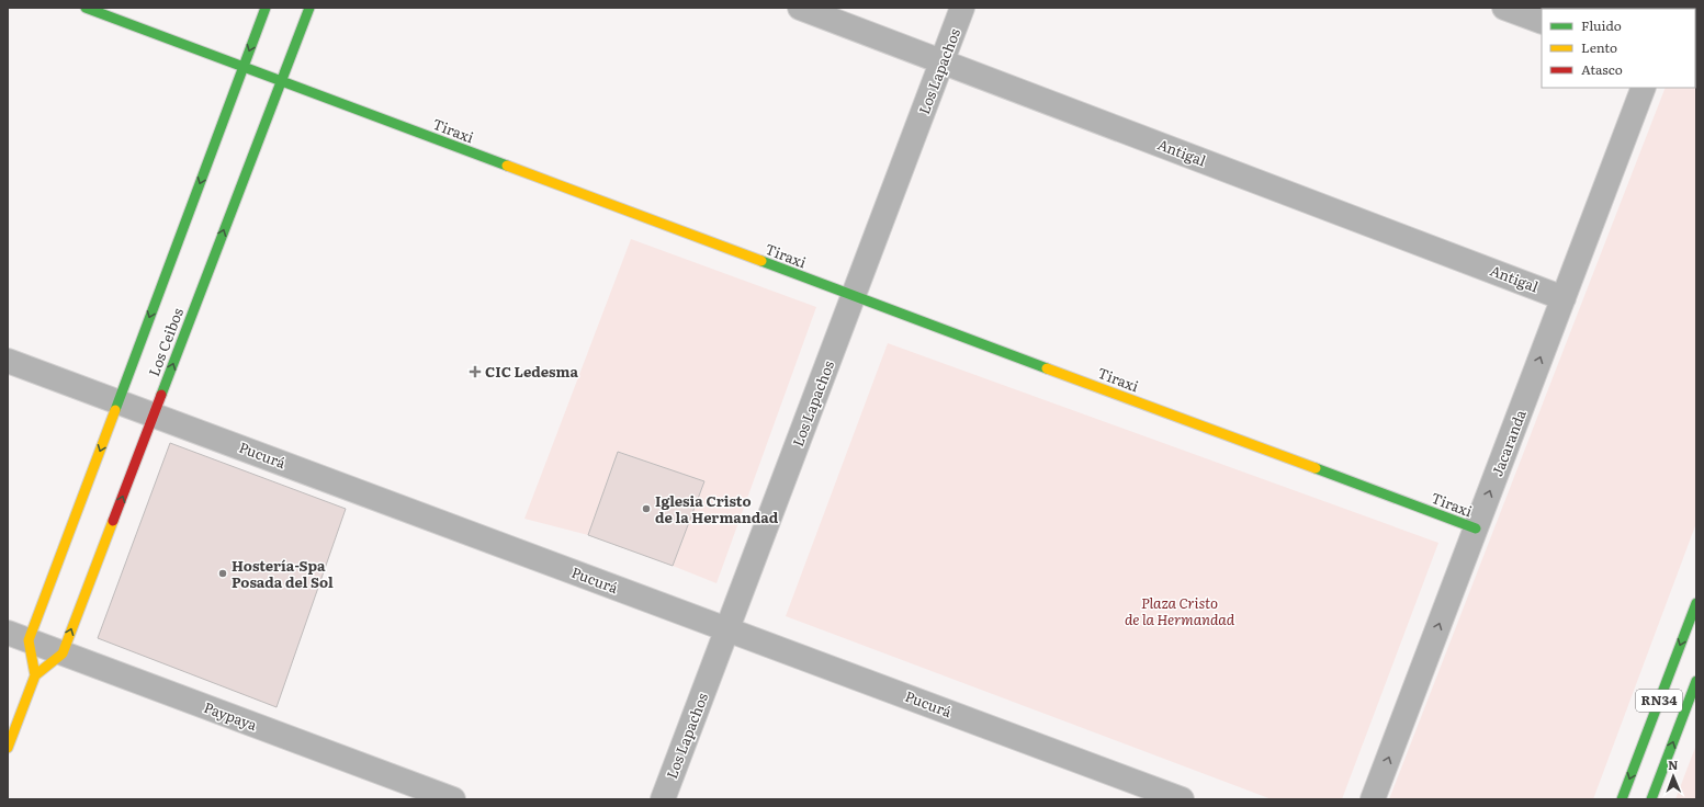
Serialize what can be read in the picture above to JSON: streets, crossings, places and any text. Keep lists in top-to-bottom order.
{
  "streets": {
    "main road": ["Tiraxi", "Los Ceibos", "RN34"],
    "street": [
      "Los Lapachos",
      "Antigal",
      "Jacaranda",
      "Pucurá",
      "Paypaya"
    ]
  },
  "crossings": [
    ["Los Lapachos", "Tiraxi"],
    ["Los Lapachos", "Antigal"],
    ["Los Lapachos", "Pucurá"],
    ["Tiraxi", "Los Ceibos"],
    ["Tiraxi", "Jacaranda"],
    ["Antigal", "Jacaranda"],
    ["Los Ceibos", "Pucurá"],
    ["Los Ceibos", "Paypaya"]
  ],
  "one_way": ["Jacaranda"],
  "parks": ["Plaza Cristo de la Hermandad"],
  "places": {
    "health": ["CIC Ledesma"],
    "other": ["Iglesia Cristo de la Hermandad", "Hostería-Spa Posada del Sol"]
  },
  "legend": ["Fluido", "Lento", "Atasco"],
  "north": "top"
}
